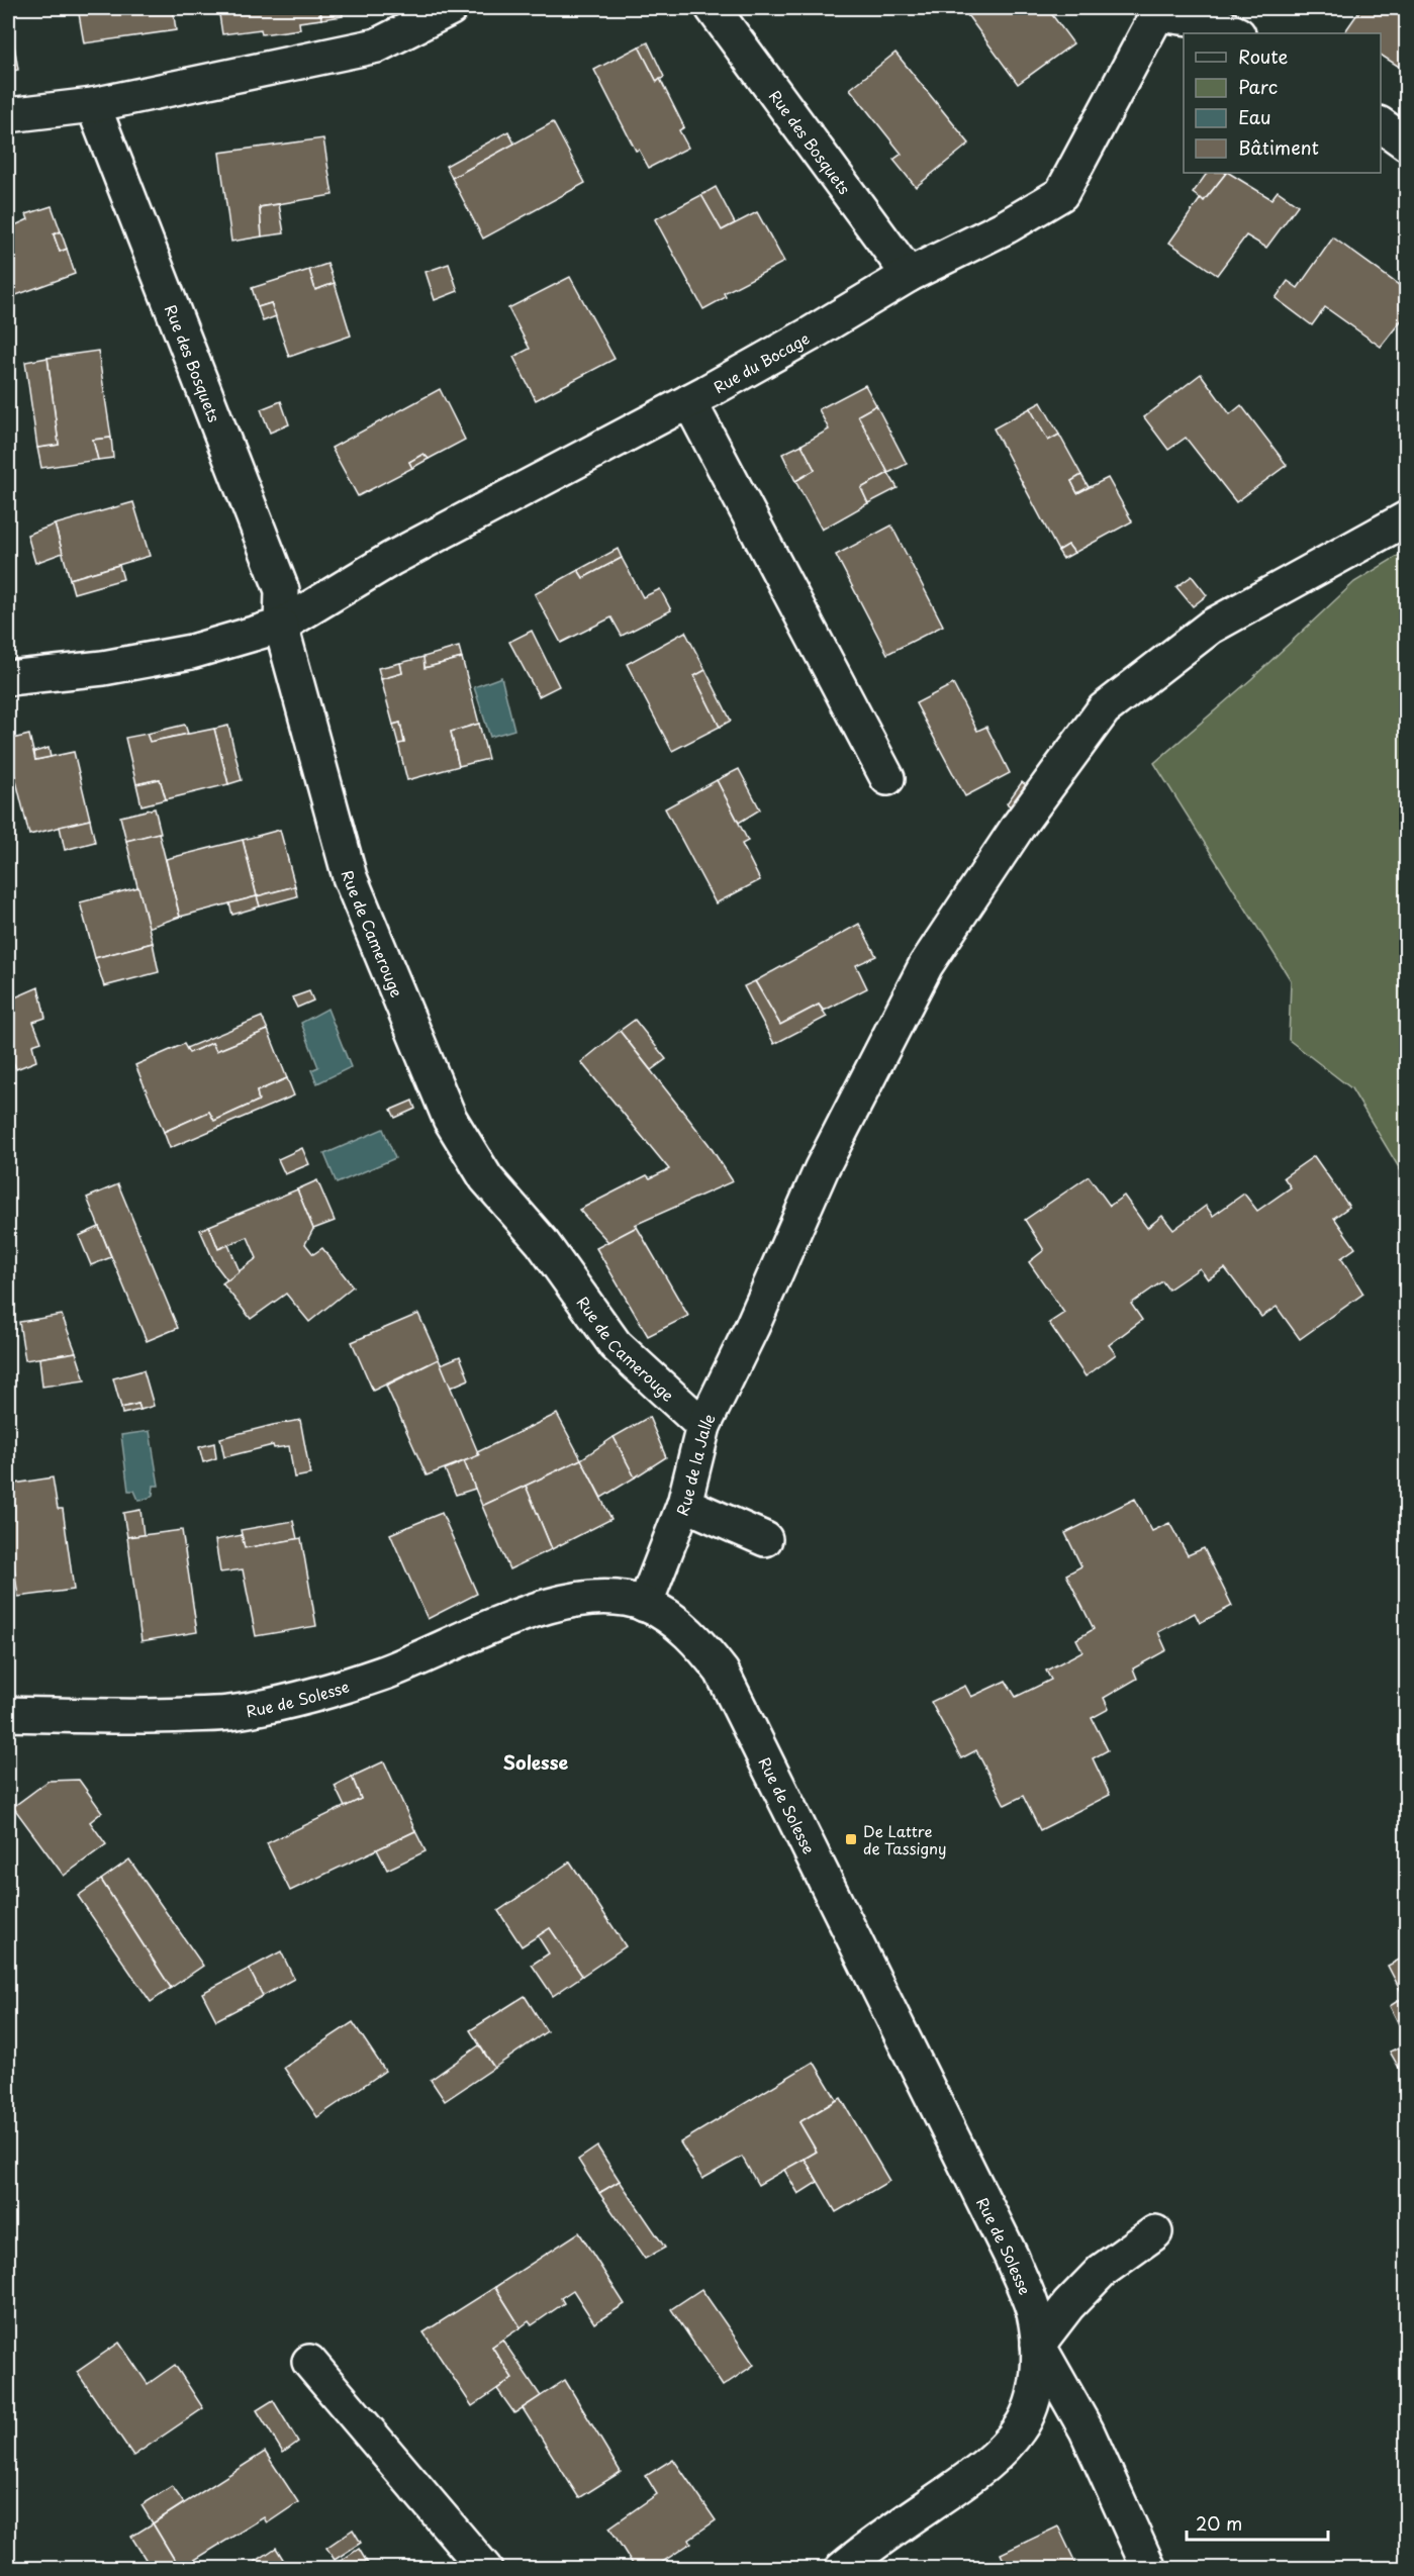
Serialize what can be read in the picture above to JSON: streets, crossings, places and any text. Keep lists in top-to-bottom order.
{
  "streets": {
    "street": [
      "Rue des Bosquets",
      "Rue du Bocage",
      "Rue de Camerouge",
      "Rue de la Jalle",
      "Rue de Solesse"
    ]
  },
  "crossings": [
    ["Rue des Bosquets", "Rue du Bocage"],
    ["Rue des Bosquets", "Rue de Camerouge"],
    ["Rue du Bocage", "Rue de Camerouge"],
    ["Rue de Camerouge", "Rue de la Jalle"],
    ["Rue de la Jalle", "Rue de Solesse"]
  ],
  "districts": ["Solesse"],
  "places": {
    "transit": ["De Lattre de Tassigny"]
  },
  "legend": [
    "Route",
    "Parc",
    "Eau",
    "Bâtiment"
  ],
  "scale_bar": "20 m"
}
